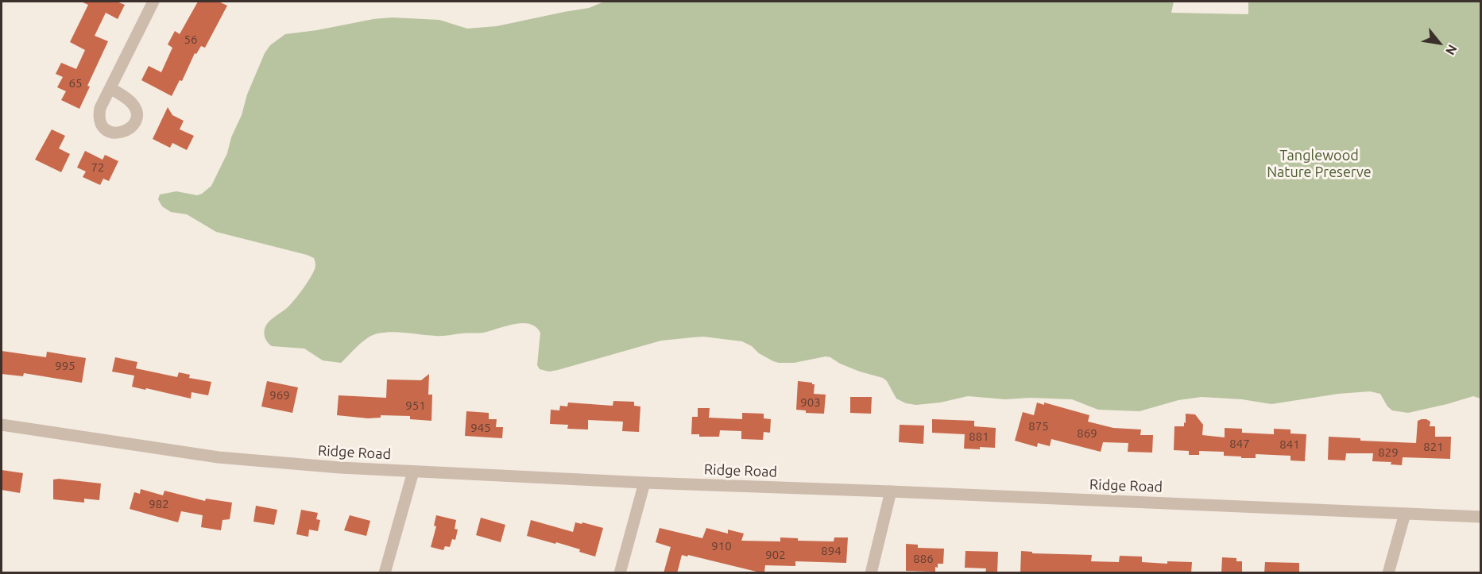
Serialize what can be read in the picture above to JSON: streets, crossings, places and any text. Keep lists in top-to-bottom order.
{
  "streets": {
    "street": ["Ridge Road"]
  },
  "parks": ["Tanglewood Nature Preserve"],
  "house_numbers": [
    "56",
    "65",
    "72",
    "995",
    "969",
    "903",
    "951",
    "875",
    "945",
    "869",
    "881",
    "847",
    "841",
    "821",
    "829",
    "982",
    "910",
    "894",
    "902",
    "886"
  ],
  "north": "bottom right"
}
